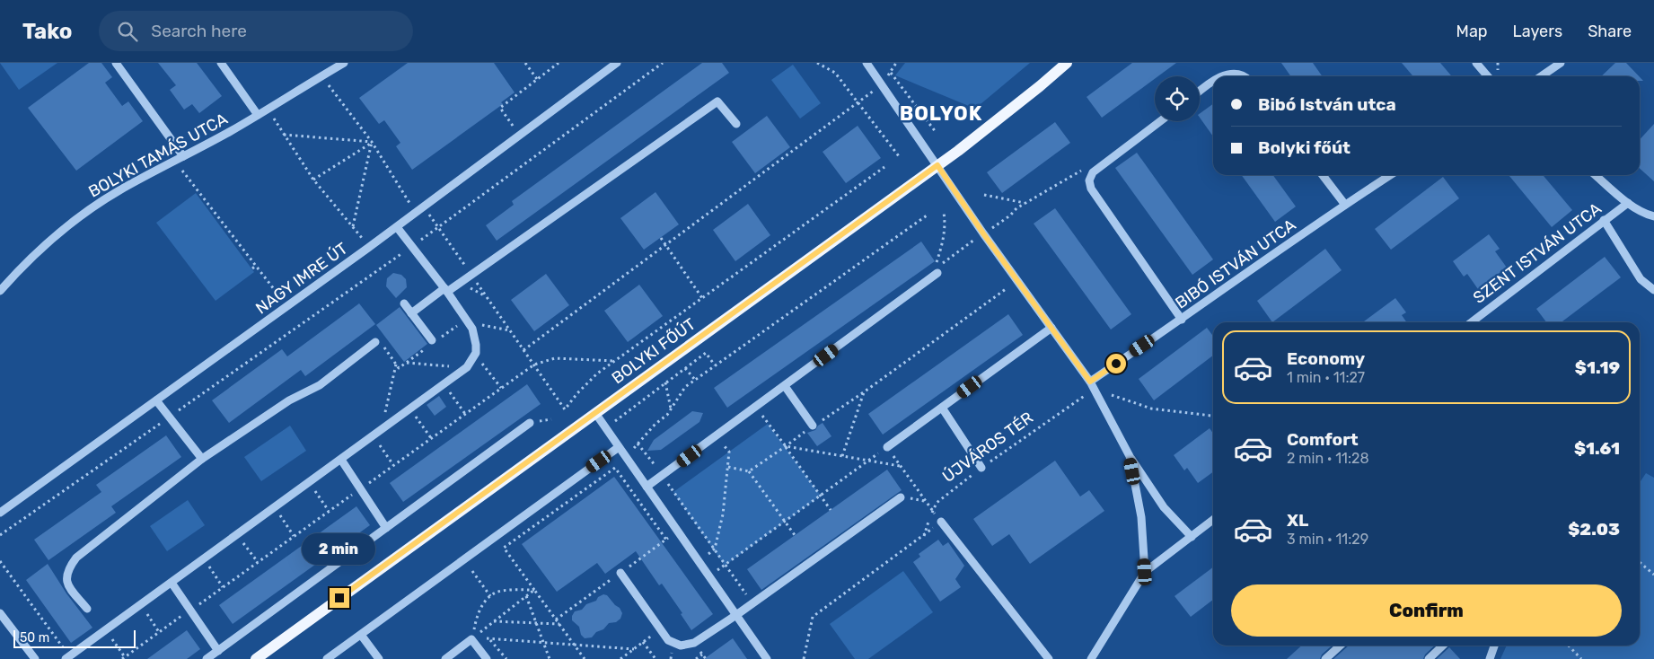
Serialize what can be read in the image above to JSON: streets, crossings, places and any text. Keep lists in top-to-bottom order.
{
  "streets": {
    "main road": ["BOLYKI FŐÚT"],
    "street": [
      "BOLYKI TAMÁS UTCA",
      "SZENT ISTVÁN UTCA",
      "BIBÓ ISTVÁN UTCA",
      "NAGY IMRE ÚT"
    ],
    "path": ["ÚJVÁROS TÉR"]
  },
  "districts": ["BOLYOK"],
  "scale_bar": "50 m",
  "page": {
    "header": "Tako",
    "search": "Search here",
    "nav": ["Map", "Layers", "Share"],
    "banner": ["Bibó István utca", "Bolyki főút"],
    "list": [
      {
        "name": "Economy",
        "note": "1 min · 11:27",
        "value": "$1.19"
      },
      {
        "name": "Comfort",
        "note": "2 min · 11:28",
        "value": "$1.61"
      },
      {
        "name": "XL",
        "note": "3 min · 11:29",
        "value": "$2.03"
      }
    ],
    "bubble": "2 min",
    "buttons": "Confirm",
    "scale": "50 m"
  }
}
